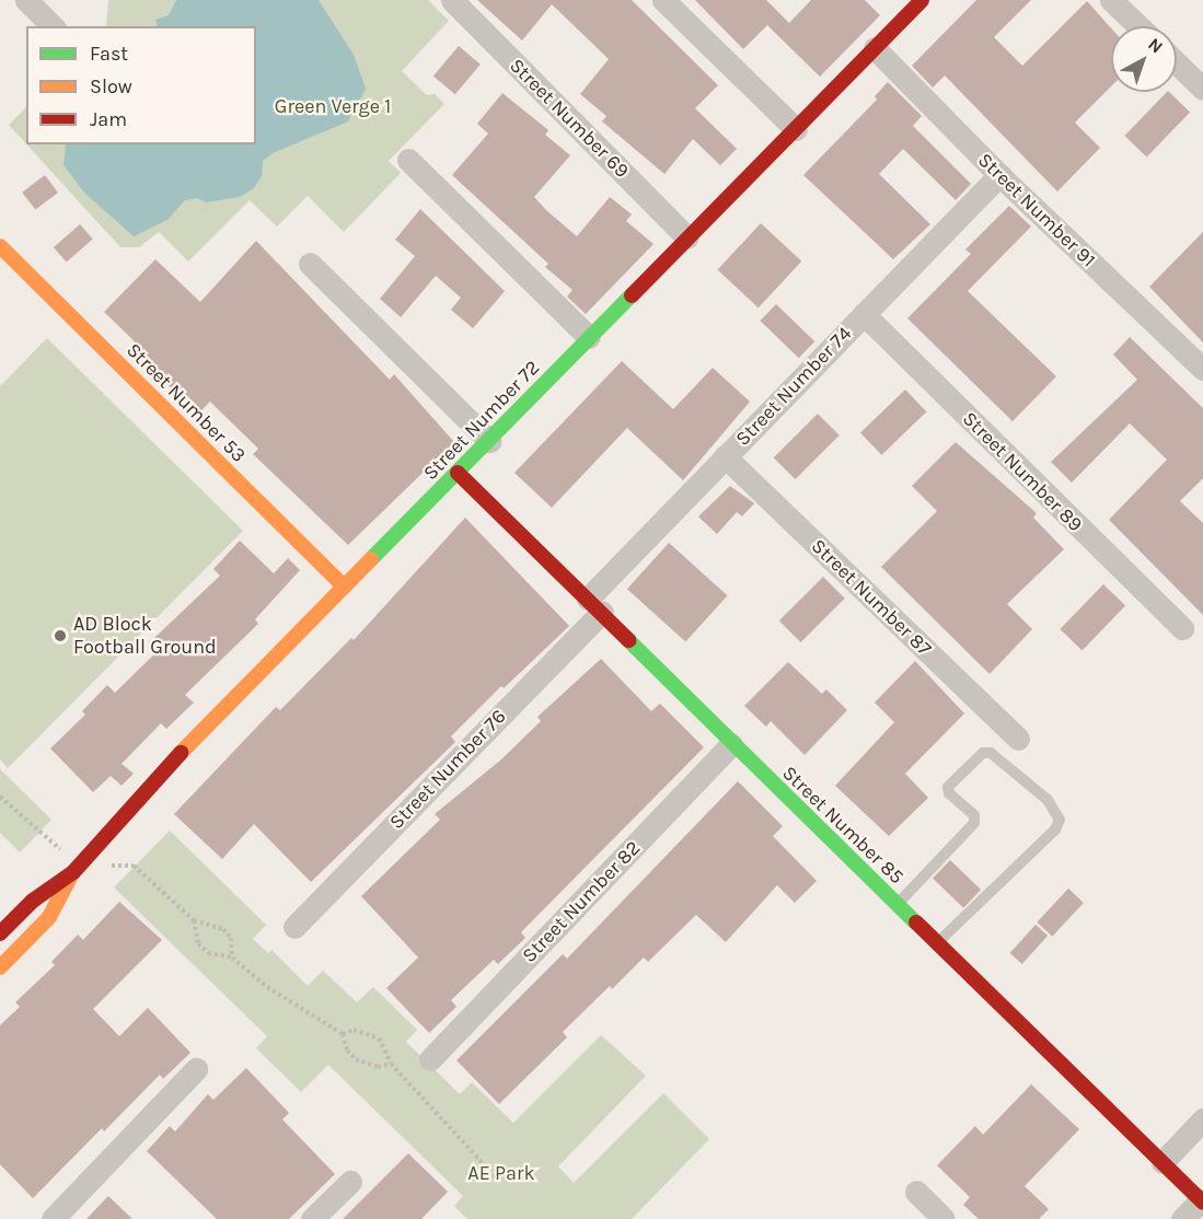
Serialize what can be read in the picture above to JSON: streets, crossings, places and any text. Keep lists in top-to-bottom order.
{
  "streets": {
    "street": [
      "Street Number 69",
      "Street Number 91",
      "Street Number 74",
      "Street Number 53",
      "Street Number 72",
      "Street Number 89",
      "Street Number 87",
      "Street Number 76",
      "Street Number 85",
      "Street Number 82"
    ]
  },
  "crossings": [
    ["Street Number 69", "Street Number 72"],
    ["Street Number 91", "Street Number 74"],
    ["Street Number 91", "Street Number 72"],
    ["Street Number 74", "Street Number 89"],
    ["Street Number 74", "Street Number 87"],
    ["Street Number 74", "Street Number 76"],
    ["Street Number 74", "Street Number 85"],
    ["Street Number 53", "Street Number 72"],
    ["Street Number 72", "Street Number 85"],
    ["Street Number 76", "Street Number 85"],
    ["Street Number 85", "Street Number 82"]
  ],
  "parks": ["Green Verge 1", "AE Park"],
  "places": ["AD Block Football Ground"],
  "legend": ["Fast", "Slow", "Jam"],
  "north": "top right"
}
